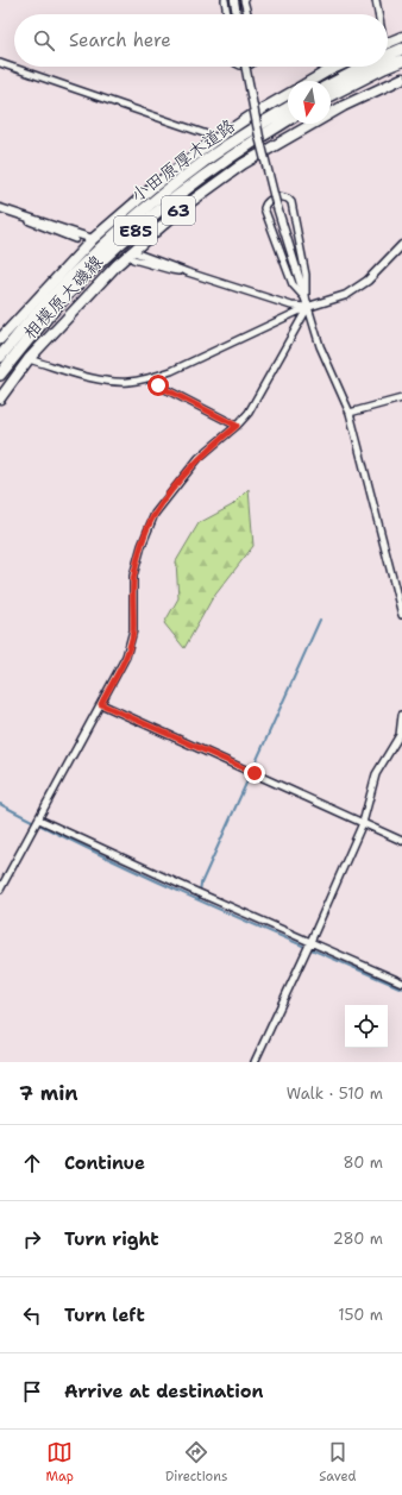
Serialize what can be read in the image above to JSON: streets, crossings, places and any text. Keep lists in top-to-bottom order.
{
  "streets": {
    "highway": ["小田原厚木道路", "E85"],
    "main road": ["63", "相模原大磯線"]
  },
  "north": "bottom",
  "page": {
    "search": "Search here",
    "heading": ["7 min", "Walk · 510 m"],
    "list": [
      ["Continue", "80 m"],
      ["Turn right", "280 m"],
      ["Turn left", "150 m"],
      "Arrive at destination"
    ],
    "nav": ["Map", "Directions", "Saved"]
  }
}
